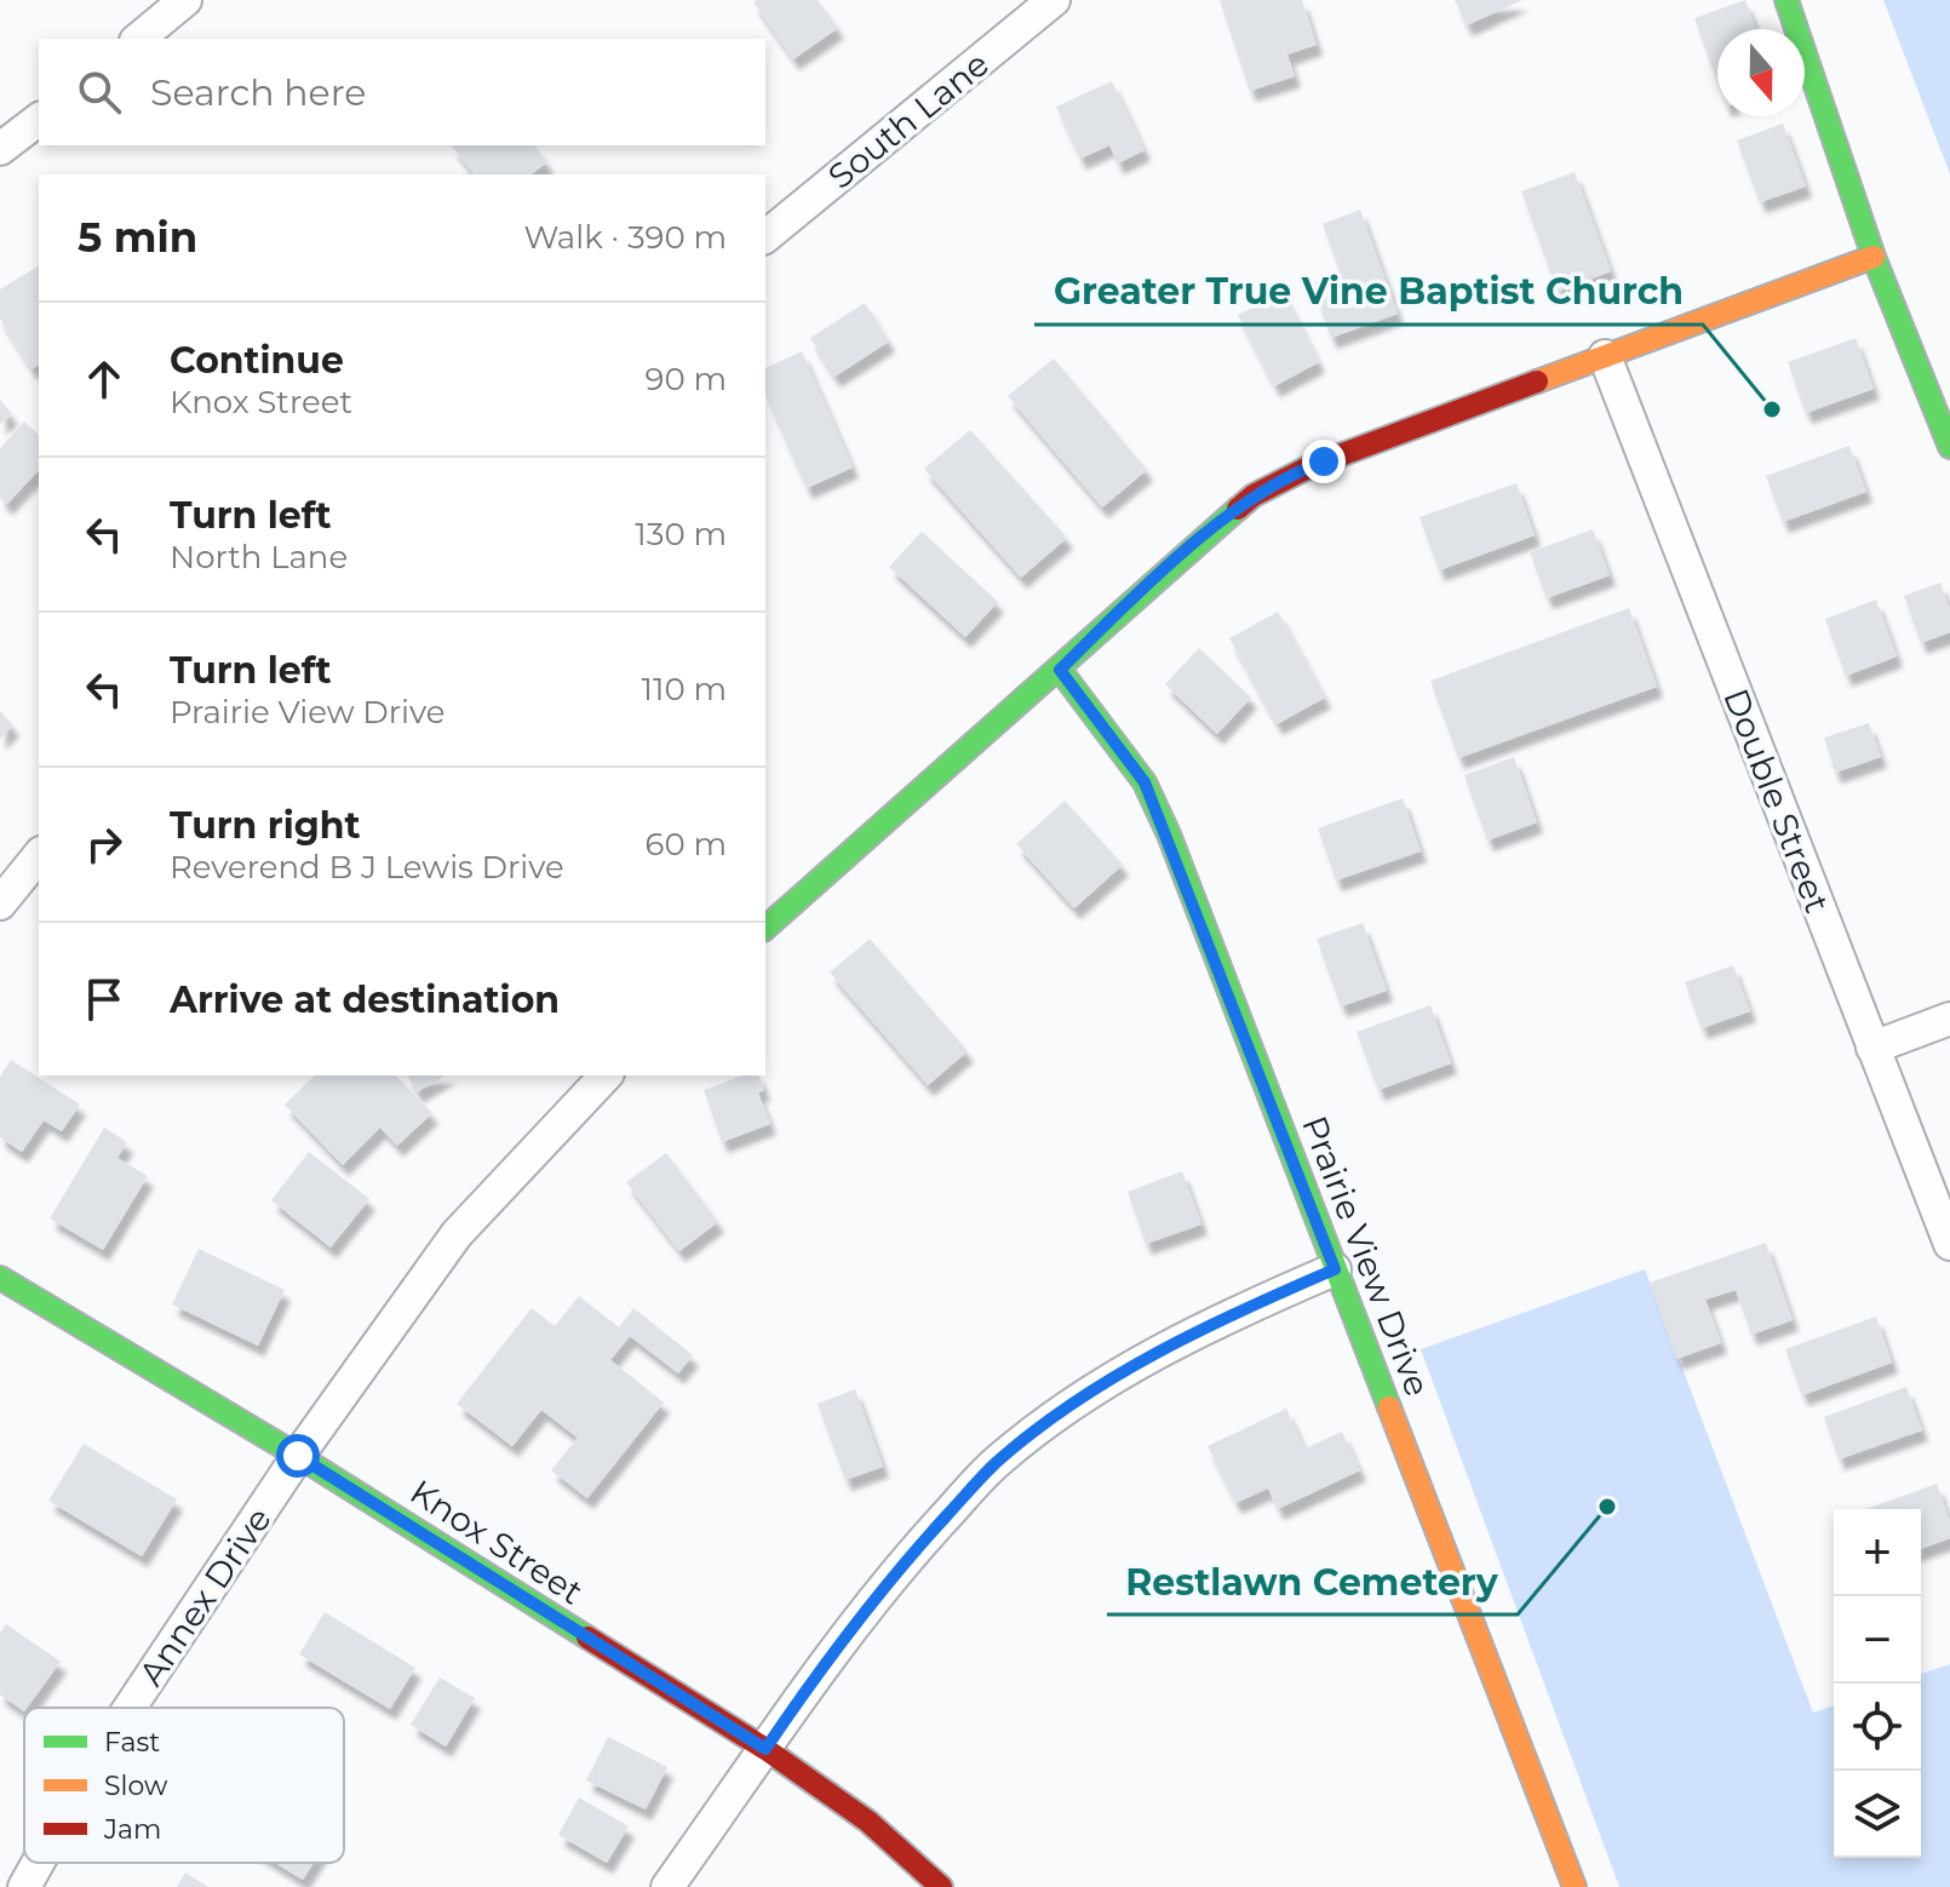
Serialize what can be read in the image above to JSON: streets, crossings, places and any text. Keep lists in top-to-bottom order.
{
  "streets": {
    "street": [
      "South Lane",
      "Double Street",
      "Prairie View Drive",
      "Knox Street",
      "Annex Drive"
    ]
  },
  "crossings": [
    ["Knox Street", "Annex Drive"]
  ],
  "places": ["Greater True Vine Baptist Church", "Restlawn Cemetery"],
  "legend": ["Fast", "Slow", "Jam"],
  "north": "bottom",
  "page": {
    "search": "Search here",
    "heading": ["5 min", "Walk · 390 m"],
    "list": [
      ["Continue", "Knox Street", "90 m"],
      ["Turn left", "North Lane", "130 m"],
      ["Turn left", "Prairie View Drive", "110 m"],
      ["Turn right", "Reverend B J Lewis Drive", "60 m"],
      "Arrive at destination"
    ],
    "map_buttons": ["+", "−"]
  }
}
